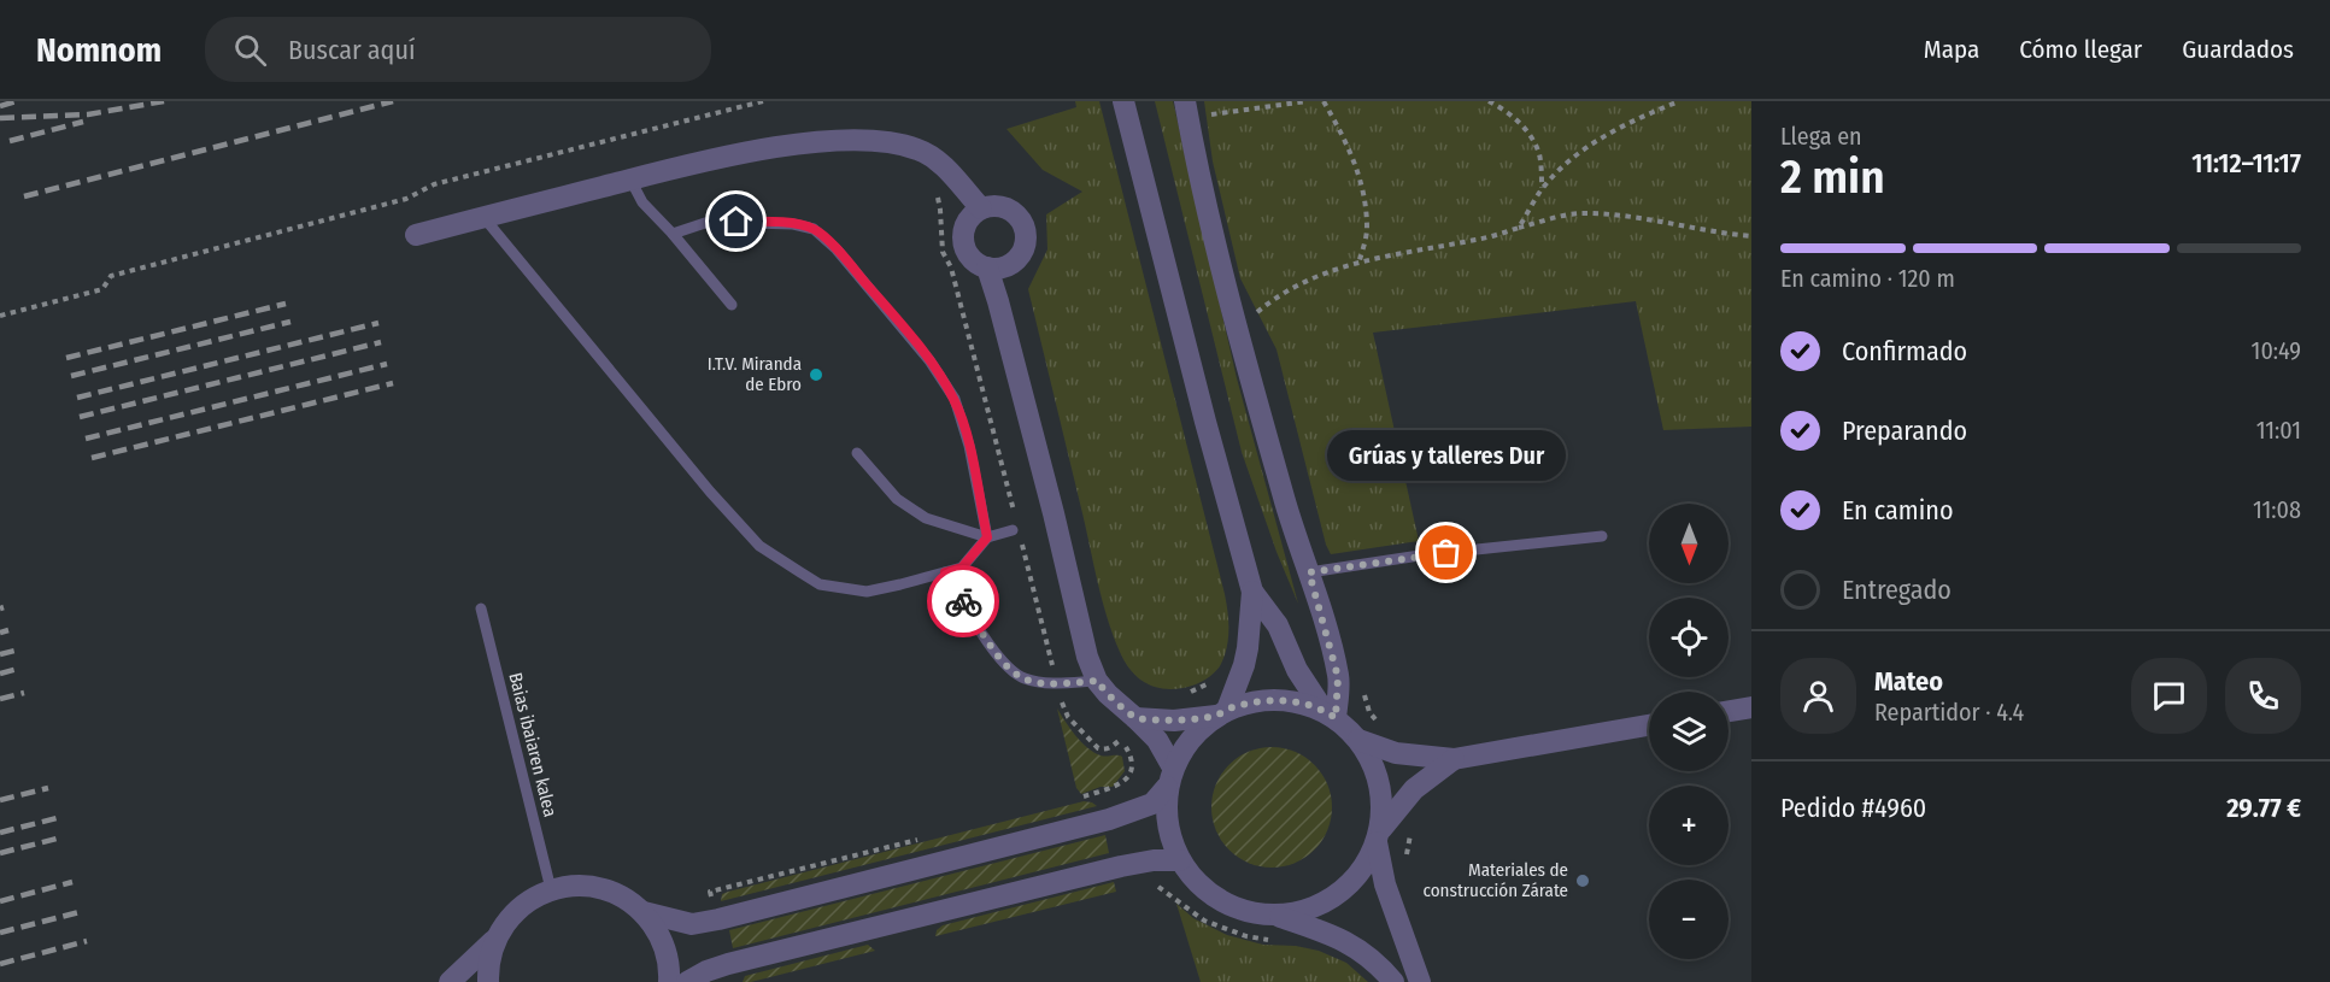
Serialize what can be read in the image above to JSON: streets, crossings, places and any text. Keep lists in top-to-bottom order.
{
  "streets": {
    "lane": ["Baias ibaiaren kalea"]
  },
  "places": ["I.T.V. Miranda de Ebro", "Grúas y talleres Dur", "Materiales de construcción Zárate"],
  "north": "bottom",
  "page": {
    "header": "Nomnom",
    "search": "Buscar aquí",
    "nav": ["Mapa", "Cómo llegar", "Guardados"],
    "heading": ["2 min", "Llega en", "11:12–11:17"],
    "panel": [
      "Mateo",
      "Repartidor · 4.4",
      "Pedido #4960",
      "29.77 €"
    ],
    "bar": "En camino · 120 m",
    "list": [
      ["Confirmado", "10:49"],
      ["Preparando", "11:01"],
      ["En camino", "11:08"],
      "Entregado"
    ],
    "bubble": "Grúas y talleres Dur",
    "map_buttons": ["+", "−"]
  }
}
